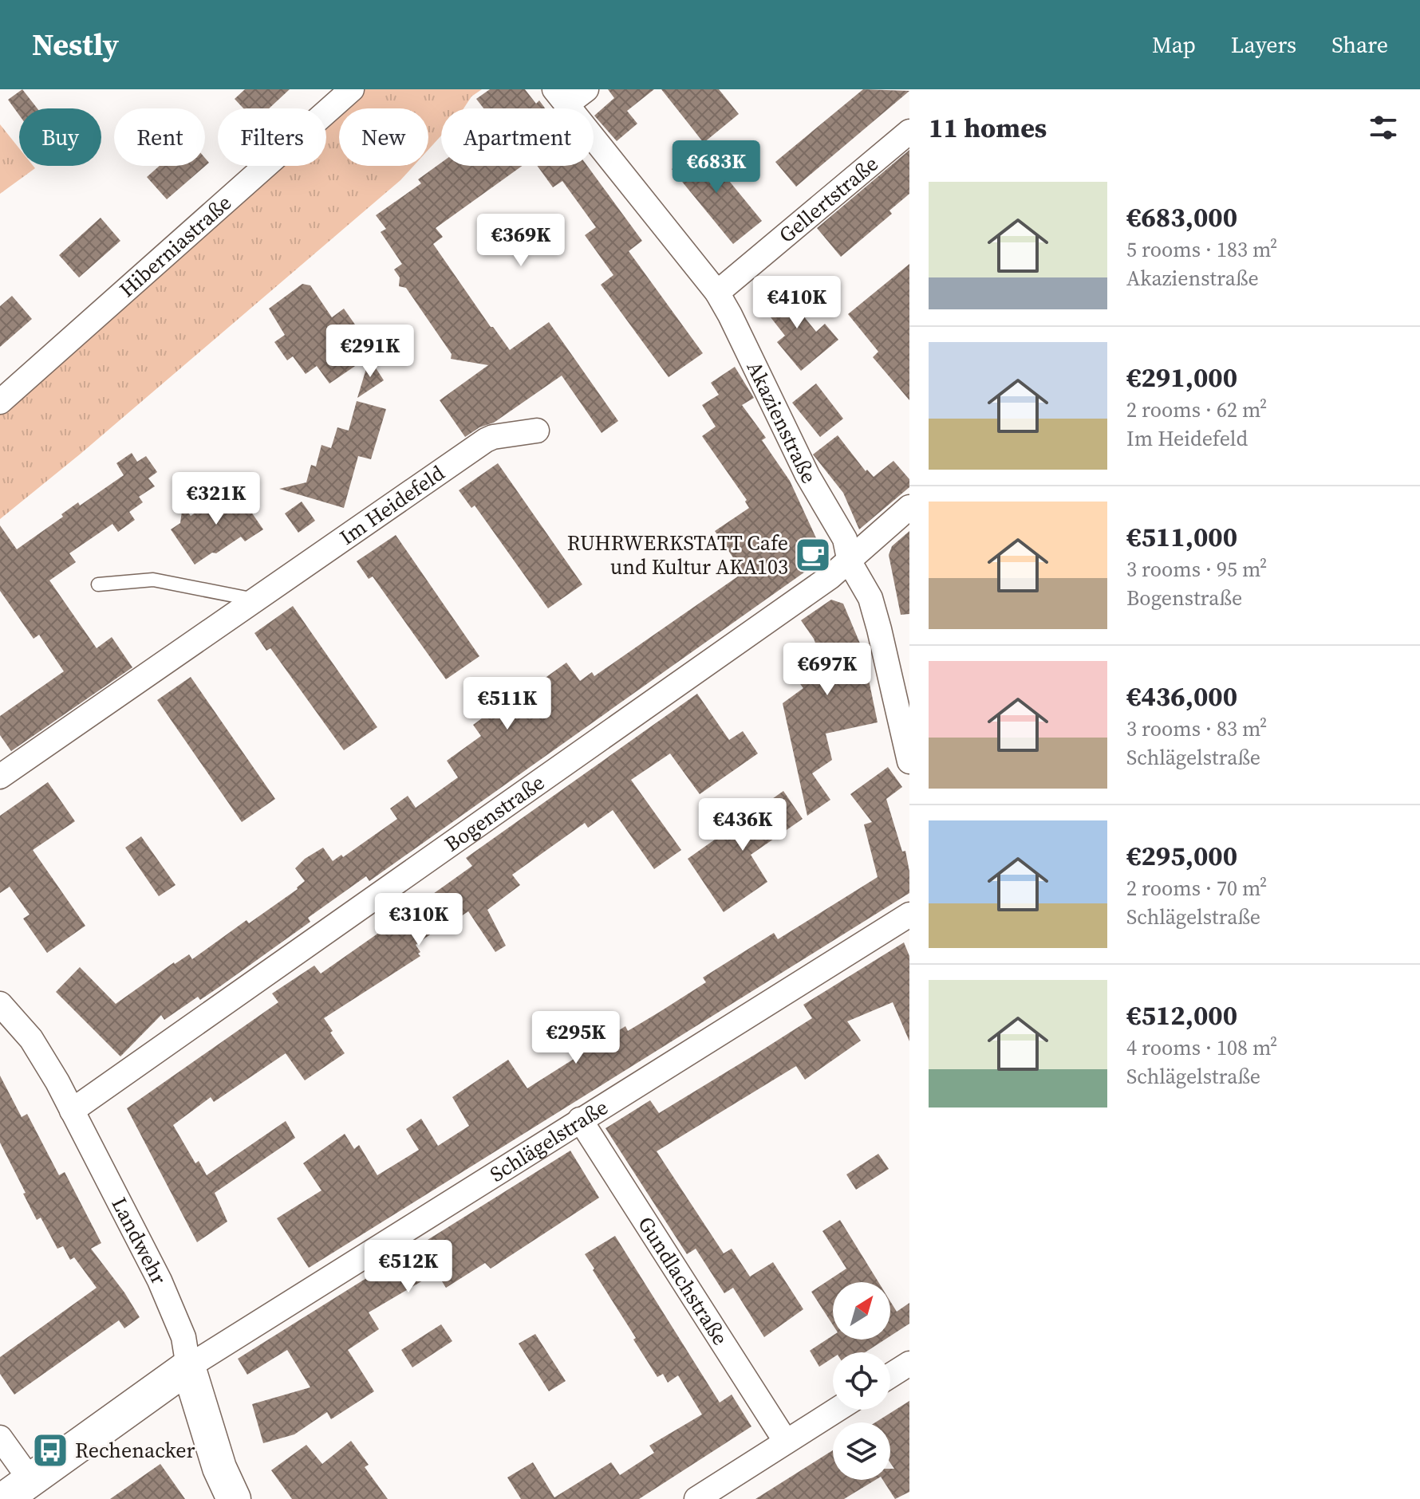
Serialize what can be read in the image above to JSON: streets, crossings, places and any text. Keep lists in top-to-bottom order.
{
  "streets": {
    "street": [
      "Gellertstraße",
      "Hiberniastraße",
      "Akazienstraße",
      "Im Heidefeld",
      "Bogenstraße",
      "Schlägelstraße",
      "Landwehr",
      "Gundlachstraße"
    ]
  },
  "crossings": [
    ["Gellertstraße", "Akazienstraße"],
    ["Akazienstraße", "Bogenstraße"],
    ["Bogenstraße", "Landwehr"],
    ["Schlägelstraße", "Landwehr"],
    ["Schlägelstraße", "Gundlachstraße"]
  ],
  "places": {
    "cafe": ["RUHRWERKSTATT Cafe und Kultur AKA103"],
    "bus stop": ["Rechenacker"]
  },
  "north": "top right",
  "page": {
    "header": "Nestly",
    "nav": ["Map", "Layers", "Share"],
    "heading": "11 homes",
    "chip": [
      "Buy",
      "Rent",
      "Filters",
      "New",
      "Apartment"
    ],
    "price": [
      "€683K",
      "€369K",
      "€410K",
      "€291K",
      "€321K",
      "€697K",
      "€511K",
      "€436K",
      "€310K",
      "€295K",
      "€512K"
    ],
    "list": [
      {
        "name": "€683,000",
        "note": "5 rooms · 183 m² · Akazienstraße"
      },
      {
        "name": "€291,000",
        "note": "2 rooms · 62 m² · Im Heidefeld"
      },
      {
        "name": "€511,000",
        "note": "3 rooms · 95 m² · Bogenstraße"
      },
      {
        "name": "€436,000",
        "note": "3 rooms · 83 m² · Schlägelstraße"
      },
      {
        "name": "€295,000",
        "note": "2 rooms · 70 m² · Schlägelstraße"
      },
      {
        "name": "€512,000",
        "note": "4 rooms · 108 m² · Schlägelstraße"
      }
    ]
  }
}
